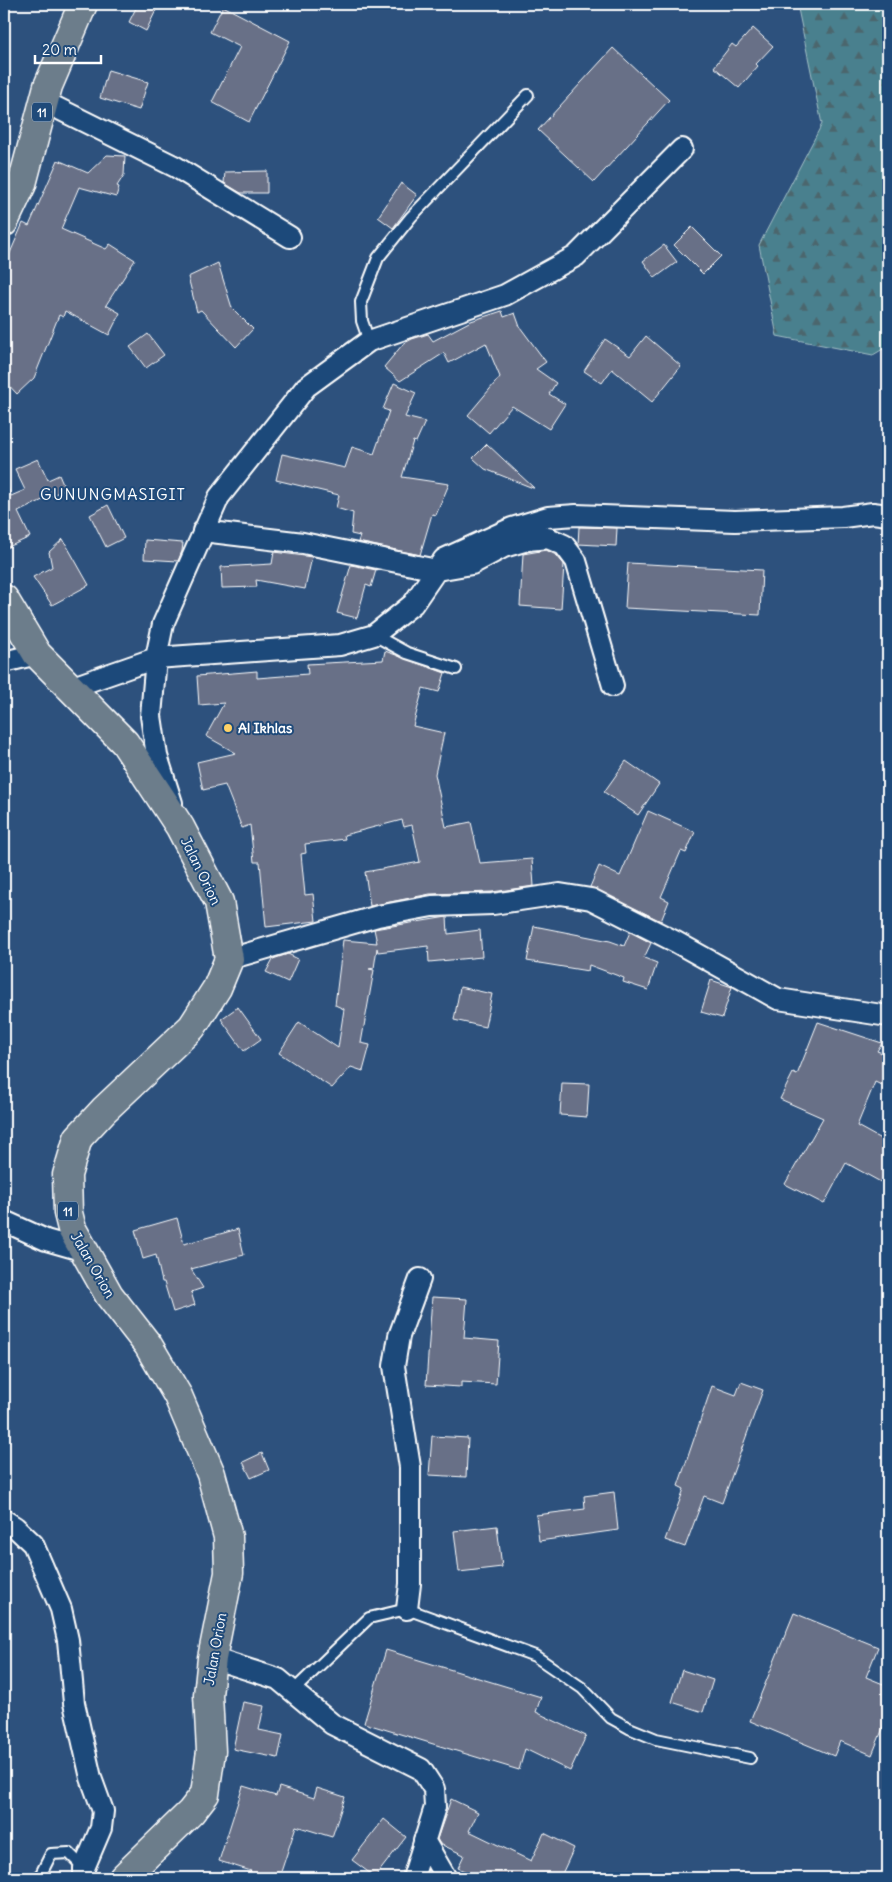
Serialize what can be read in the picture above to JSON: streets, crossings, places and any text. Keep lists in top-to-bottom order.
{
  "streets": {
    "highway": ["11", "Jalan Orion"]
  },
  "districts": ["GUNUNGMASIGIT"],
  "places": ["Al Ikhlas"],
  "scale_bar": "20 m"
}
